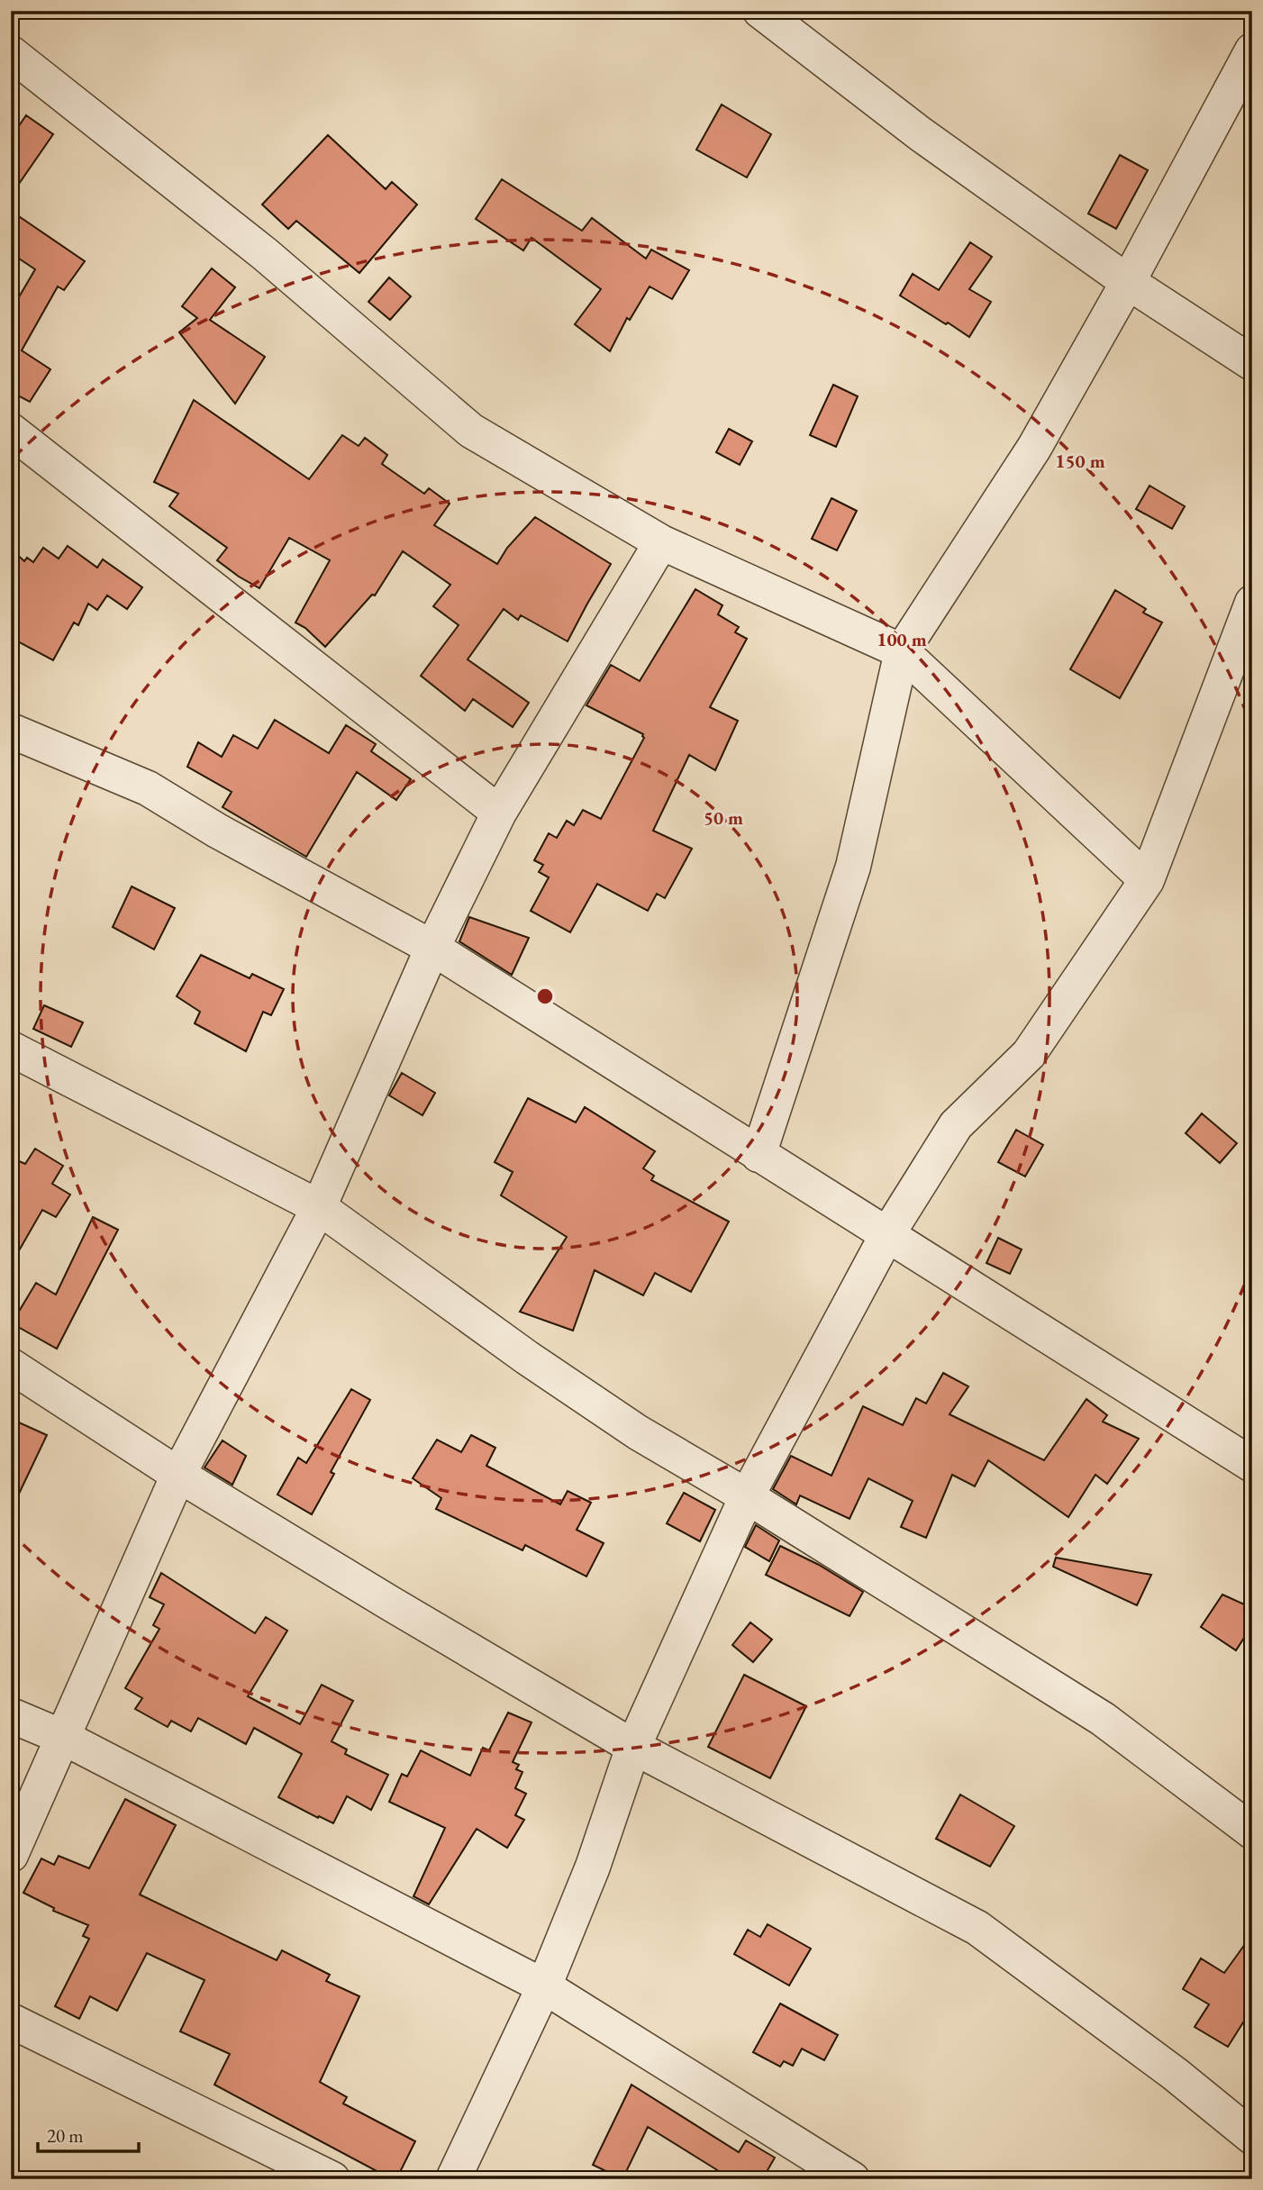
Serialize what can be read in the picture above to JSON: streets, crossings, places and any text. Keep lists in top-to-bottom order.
{
  "scale_bar": "20 m",
  "rings": ["150 m", "100 m", "50 m"]
}
